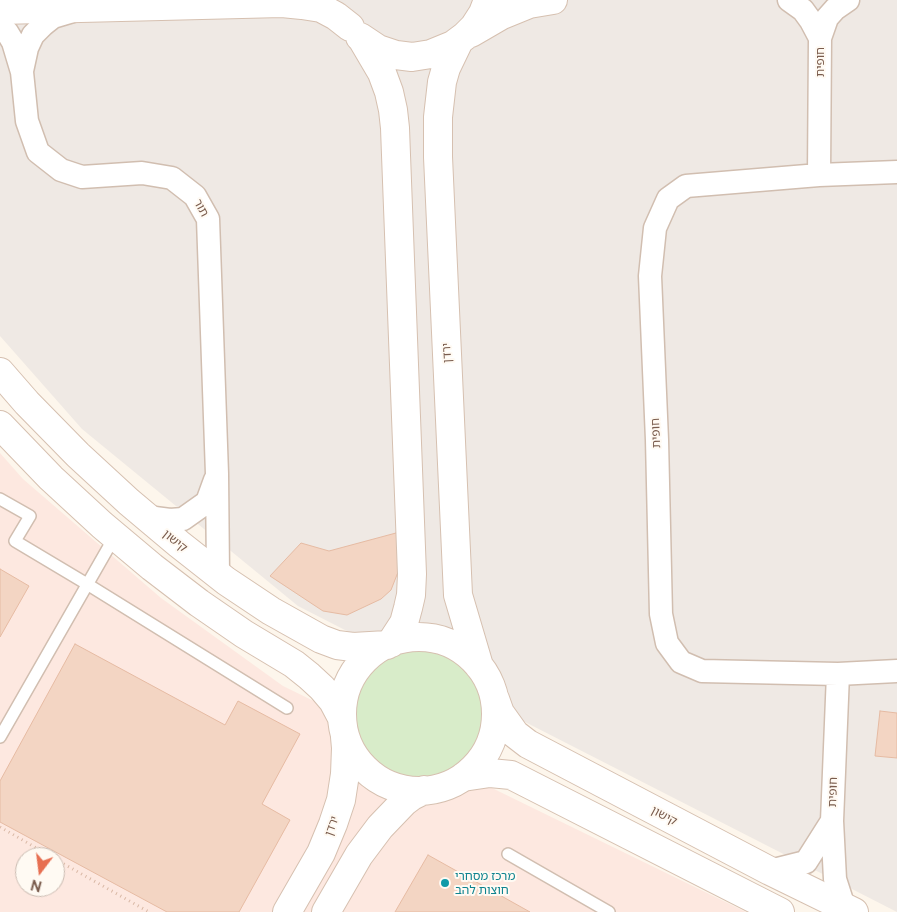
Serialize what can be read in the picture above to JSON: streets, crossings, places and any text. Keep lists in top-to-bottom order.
{
  "streets": {
    "street": [
      "חופית",
      "תור",
      "ירדן",
      "קישון"
    ]
  },
  "crossings": [
    ["חופית", "קישון"],
    ["תור", "קישון"],
    ["ירדן", "קישון"]
  ],
  "places": ["מרכז מסחרי חוצות להב"],
  "north": "bottom"
}
